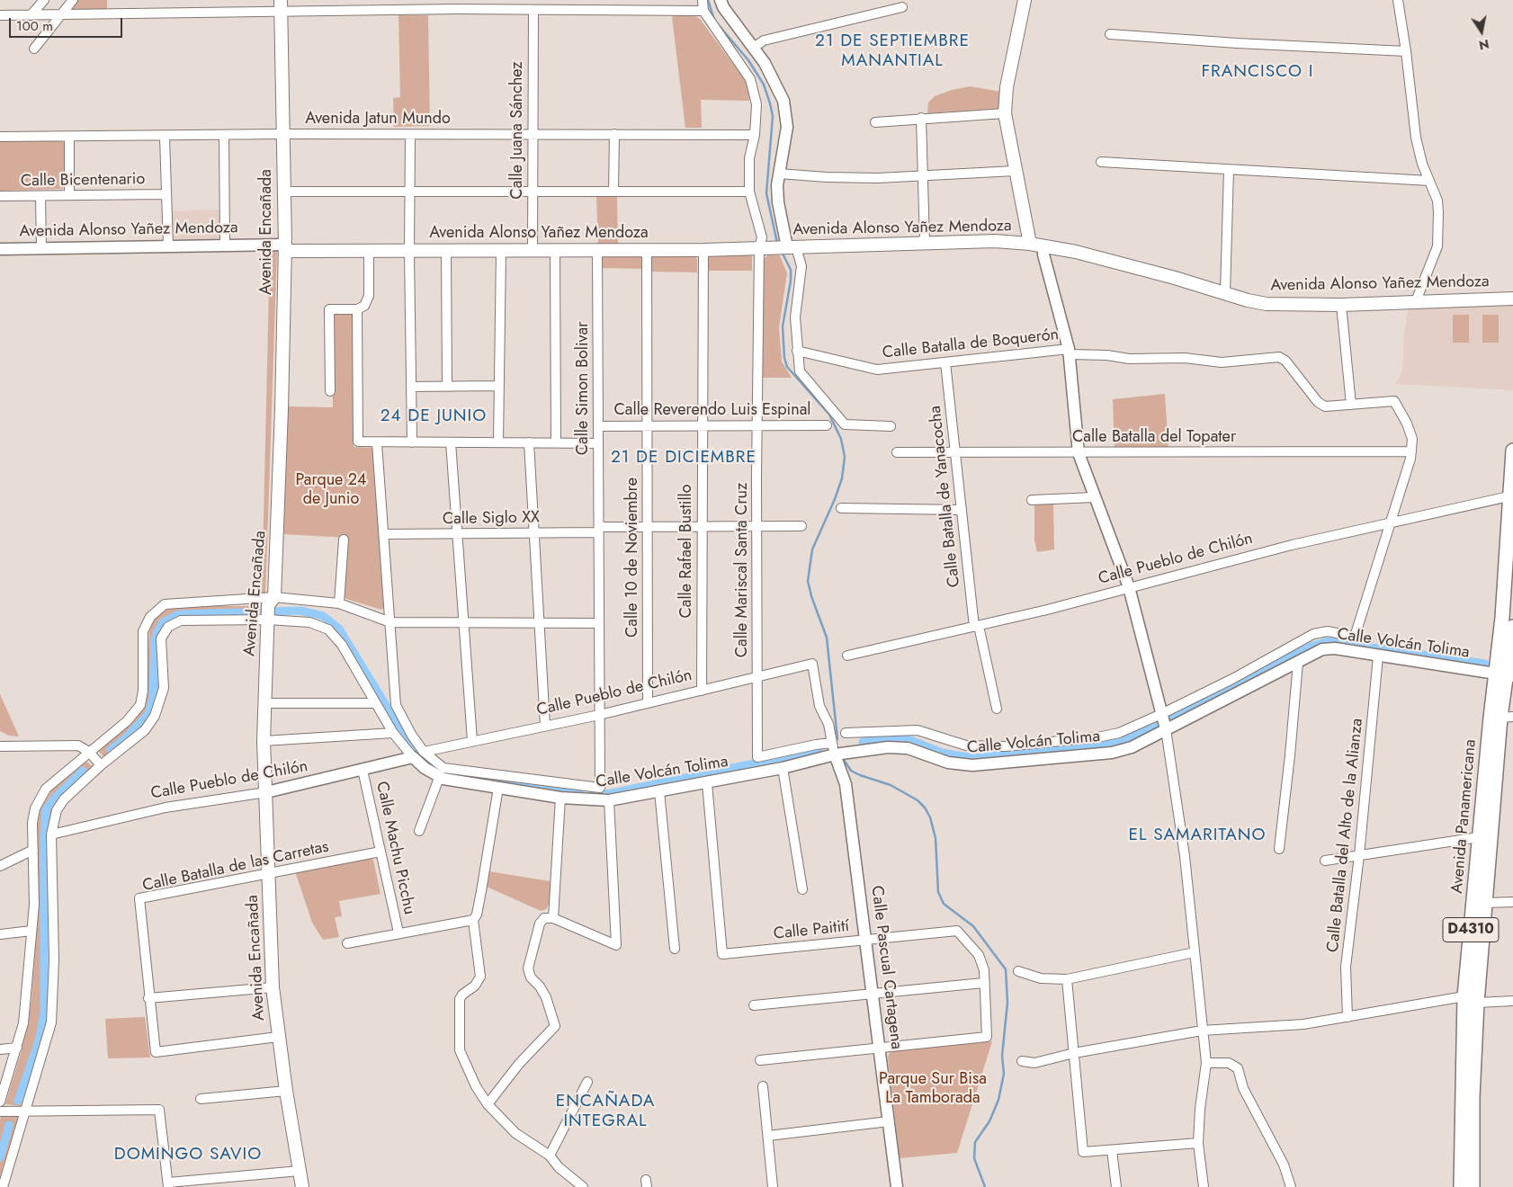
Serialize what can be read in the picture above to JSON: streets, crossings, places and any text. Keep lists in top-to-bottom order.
{
  "streets": {
    "main road": [
      "Avenida Alonso Yañez Mendoza",
      "Avenida Encañada",
      "Avenida Panamericana",
      "D4310"
    ],
    "street": [
      "Avenida Jatun Mundo",
      "Calle Juana Sánchez",
      "Calle Bicentenario",
      "Calle Batalla de Boquerón",
      "Calle Simon Bolivar",
      "Calle Reverendo Luis Espinal",
      "Calle Batalla del Topater",
      "Calle Batalla de Yanacocha",
      "Calle Siglo XX",
      "Calle Rafael Bustillo",
      "Calle 10 de Noviembre",
      "Calle Pueblo de Chilón",
      "Calle Mariscal Santa Cruz",
      "Calle Volcán Tolima",
      "Calle Batalla del Alto de la Alianza",
      "Calle Machu Picchu",
      "Calle Batalla de las Carretas",
      "Calle Paitití",
      "Calle Pascual Cartagena"
    ]
  },
  "crossings": [
    ["Avenida Jatun Mundo", "Calle Juana Sánchez"],
    ["Avenida Jatun Mundo", "Avenida Encañada"],
    ["Avenida Jatun Mundo", "Calle Mariscal Santa Cruz"],
    ["Calle Juana Sánchez", "Avenida Alonso Yañez Mendoza"],
    ["Avenida Alonso Yañez Mendoza", "Avenida Encañada"],
    ["Avenida Alonso Yañez Mendoza", "Calle Simon Bolivar"],
    ["Avenida Alonso Yañez Mendoza", "Calle Rafael Bustillo"],
    ["Avenida Alonso Yañez Mendoza", "Calle 10 de Noviembre"],
    ["Avenida Alonso Yañez Mendoza", "Calle Mariscal Santa Cruz"],
    ["Avenida Encañada", "Calle Pueblo de Chilón"],
    ["Avenida Encañada", "Calle Batalla de las Carretas"],
    ["Calle Batalla de Boquerón", "Calle Batalla del Topater"],
    ["Calle Batalla de Boquerón", "Calle Batalla de Yanacocha"],
    ["Calle Batalla de Boquerón", "Calle Pueblo de Chilón"],
    ["Calle Batalla de Boquerón", "Calle Volcán Tolima"],
    ["Calle Simon Bolivar", "Calle Reverendo Luis Espinal"],
    ["Calle Simon Bolivar", "Calle Siglo XX"],
    ["Calle Reverendo Luis Espinal", "Calle Rafael Bustillo"],
    ["Calle Reverendo Luis Espinal", "Calle 10 de Noviembre"],
    ["Calle Reverendo Luis Espinal", "Calle Mariscal Santa Cruz"],
    ["Calle Batalla del Topater", "Calle Batalla de Yanacocha"],
    ["Calle Batalla de Yanacocha", "Calle Pueblo de Chilón"],
    ["Calle Siglo XX", "Calle Rafael Bustillo"],
    ["Calle Siglo XX", "Calle 10 de Noviembre"],
    ["Calle Siglo XX", "Calle Mariscal Santa Cruz"],
    ["Calle Rafael Bustillo", "Calle Pueblo de Chilón"],
    ["Calle 10 de Noviembre", "Calle Pueblo de Chilón"],
    ["Calle Pueblo de Chilón", "Calle Mariscal Santa Cruz"],
    ["Calle Pueblo de Chilón", "Calle Volcán Tolima"],
    ["Calle Pueblo de Chilón", "Avenida Panamericana"],
    ["Calle Pueblo de Chilón", "Calle Machu Picchu"],
    ["Calle Pueblo de Chilón", "Calle Pascual Cartagena"],
    ["Calle Mariscal Santa Cruz", "Calle Volcán Tolima"],
    ["Calle Mariscal Santa Cruz", "Calle Pascual Cartagena"],
    ["Calle Volcán Tolima", "Avenida Panamericana"],
    ["Calle Volcán Tolima", "Calle Batalla del Alto de la Alianza"],
    ["Calle Volcán Tolima", "Calle Paitití"],
    ["Calle Volcán Tolima", "Calle Pascual Cartagena"],
    ["Calle Machu Picchu", "Calle Batalla de las Carretas"],
    ["Calle Paitití", "Calle Pascual Cartagena"]
  ],
  "districts": [
    "21 DE SEPTIEMBRE MANANTIAL",
    "FRANCISCO I",
    "24 DE JUNIO",
    "21 DE DICIEMBRE",
    "EL SAMARITANO",
    "ENCAÑADA INTEGRAL",
    "DOMINGO SAVIO"
  ],
  "parks": ["Parque 24 de Junio", "Parque Sur Bisa La Tamborada"],
  "scale_bar": "100 m",
  "north": "bottom"
}
